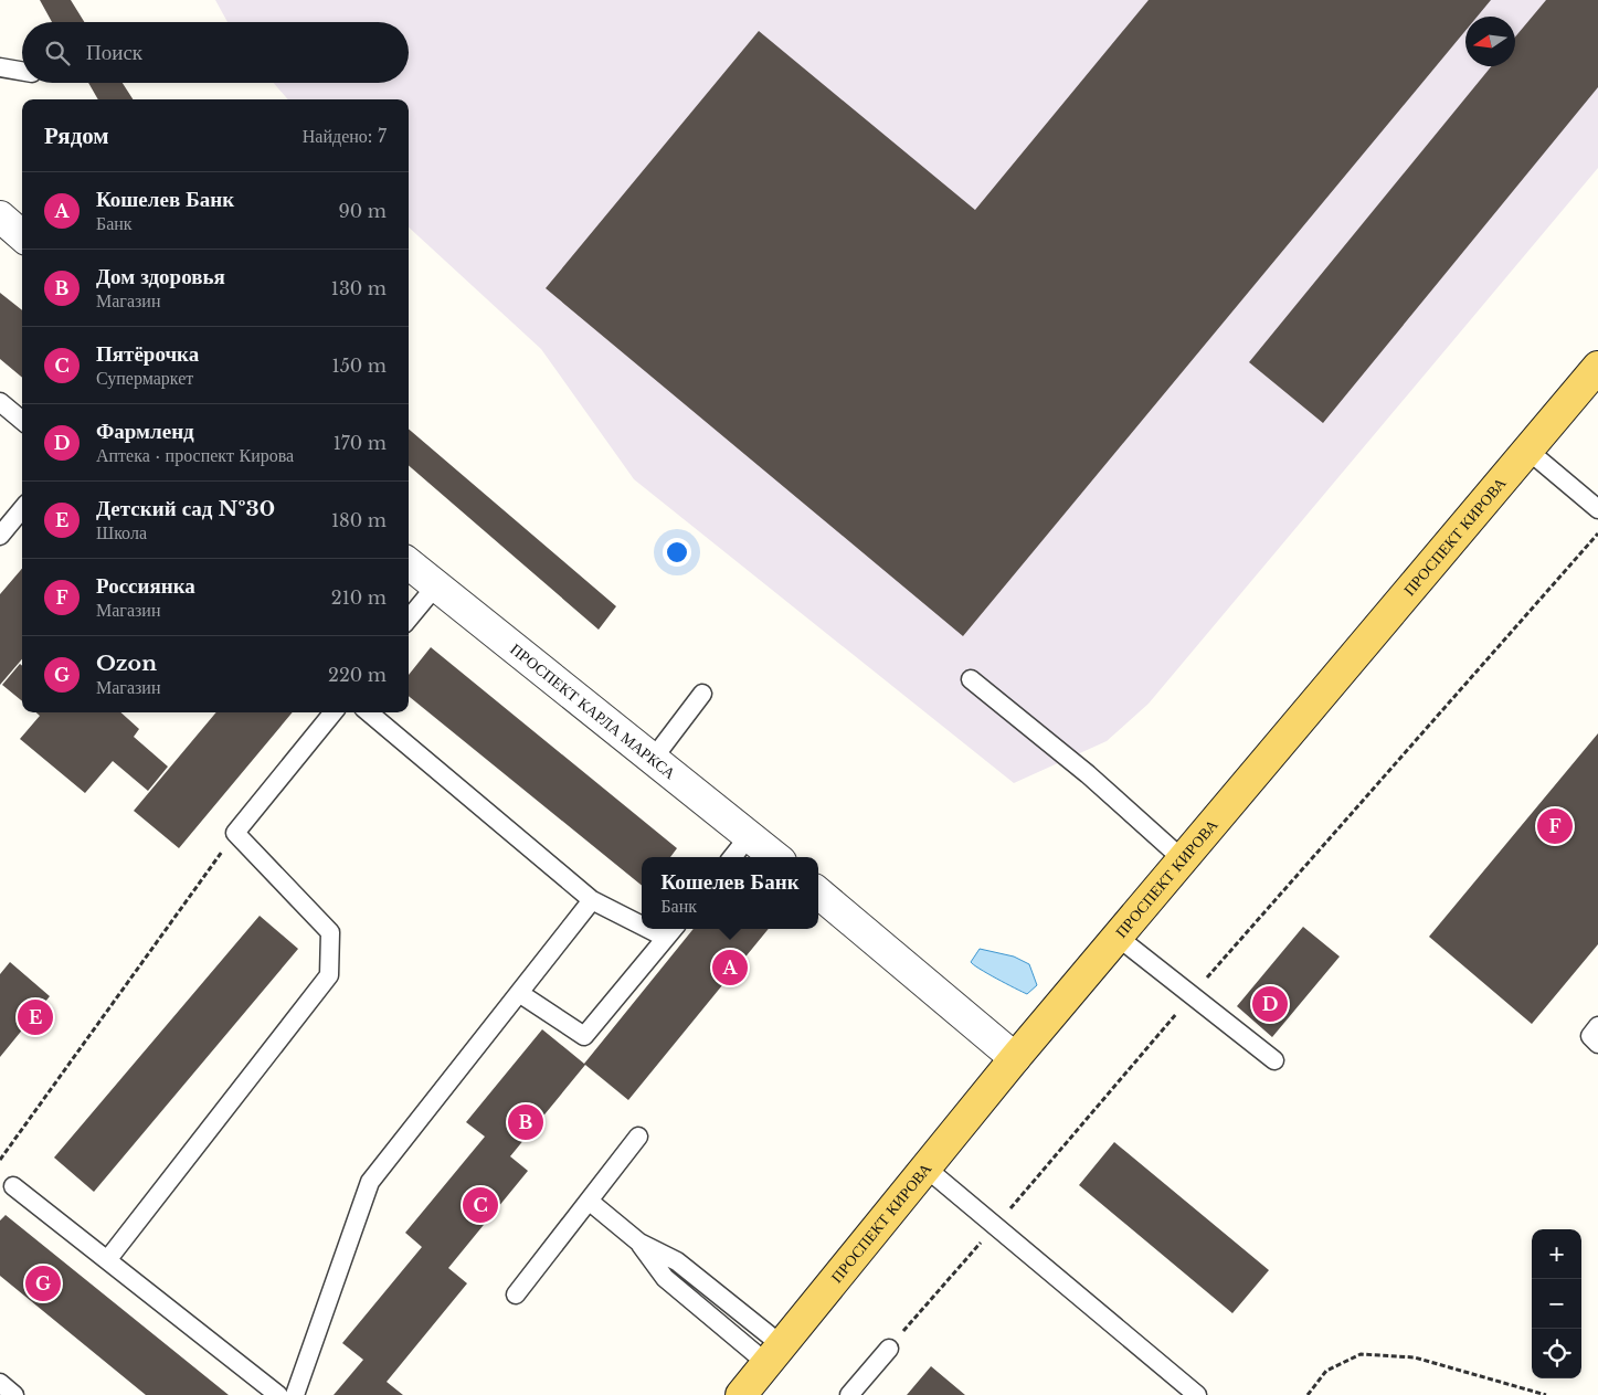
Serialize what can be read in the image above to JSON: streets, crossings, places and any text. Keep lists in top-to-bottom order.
{
  "streets": {
    "main road": ["ПРОСПЕКТ КИРОВА"],
    "street": ["ПРОСПЕКТ КАРЛА МАРКСА"]
  },
  "north": "left",
  "page": {
    "search": "Поиск",
    "heading": ["Рядом", "Найдено: 7"],
    "list": [
      {
        "mark": "A",
        "name": "Кошелев Банк",
        "note": "Банк",
        "value": "90 m"
      },
      {
        "mark": "B",
        "name": "Дом здоровья",
        "note": "Магазин",
        "value": "130 m"
      },
      {
        "mark": "C",
        "name": "Пятёрочка",
        "note": "Супермаркет",
        "value": "150 m"
      },
      {
        "mark": "D",
        "name": "Фармленд",
        "note": "Аптека · проспект Кирова",
        "value": "170 m"
      },
      {
        "mark": "E",
        "name": "Детский сад №30",
        "note": "Школа",
        "value": "180 m"
      },
      {
        "mark": "F",
        "name": "Россиянка",
        "note": "Магазин",
        "value": "210 m"
      },
      {
        "mark": "G",
        "name": "Ozon",
        "note": "Магазин",
        "value": "220 m"
      }
    ],
    "pins": [
      "F",
      "A",
      "D",
      "E",
      "B",
      "C",
      "G"
    ],
    "popup": ["Кошелев Банк", "Банк"],
    "map_buttons": ["+", "−"]
  }
}
